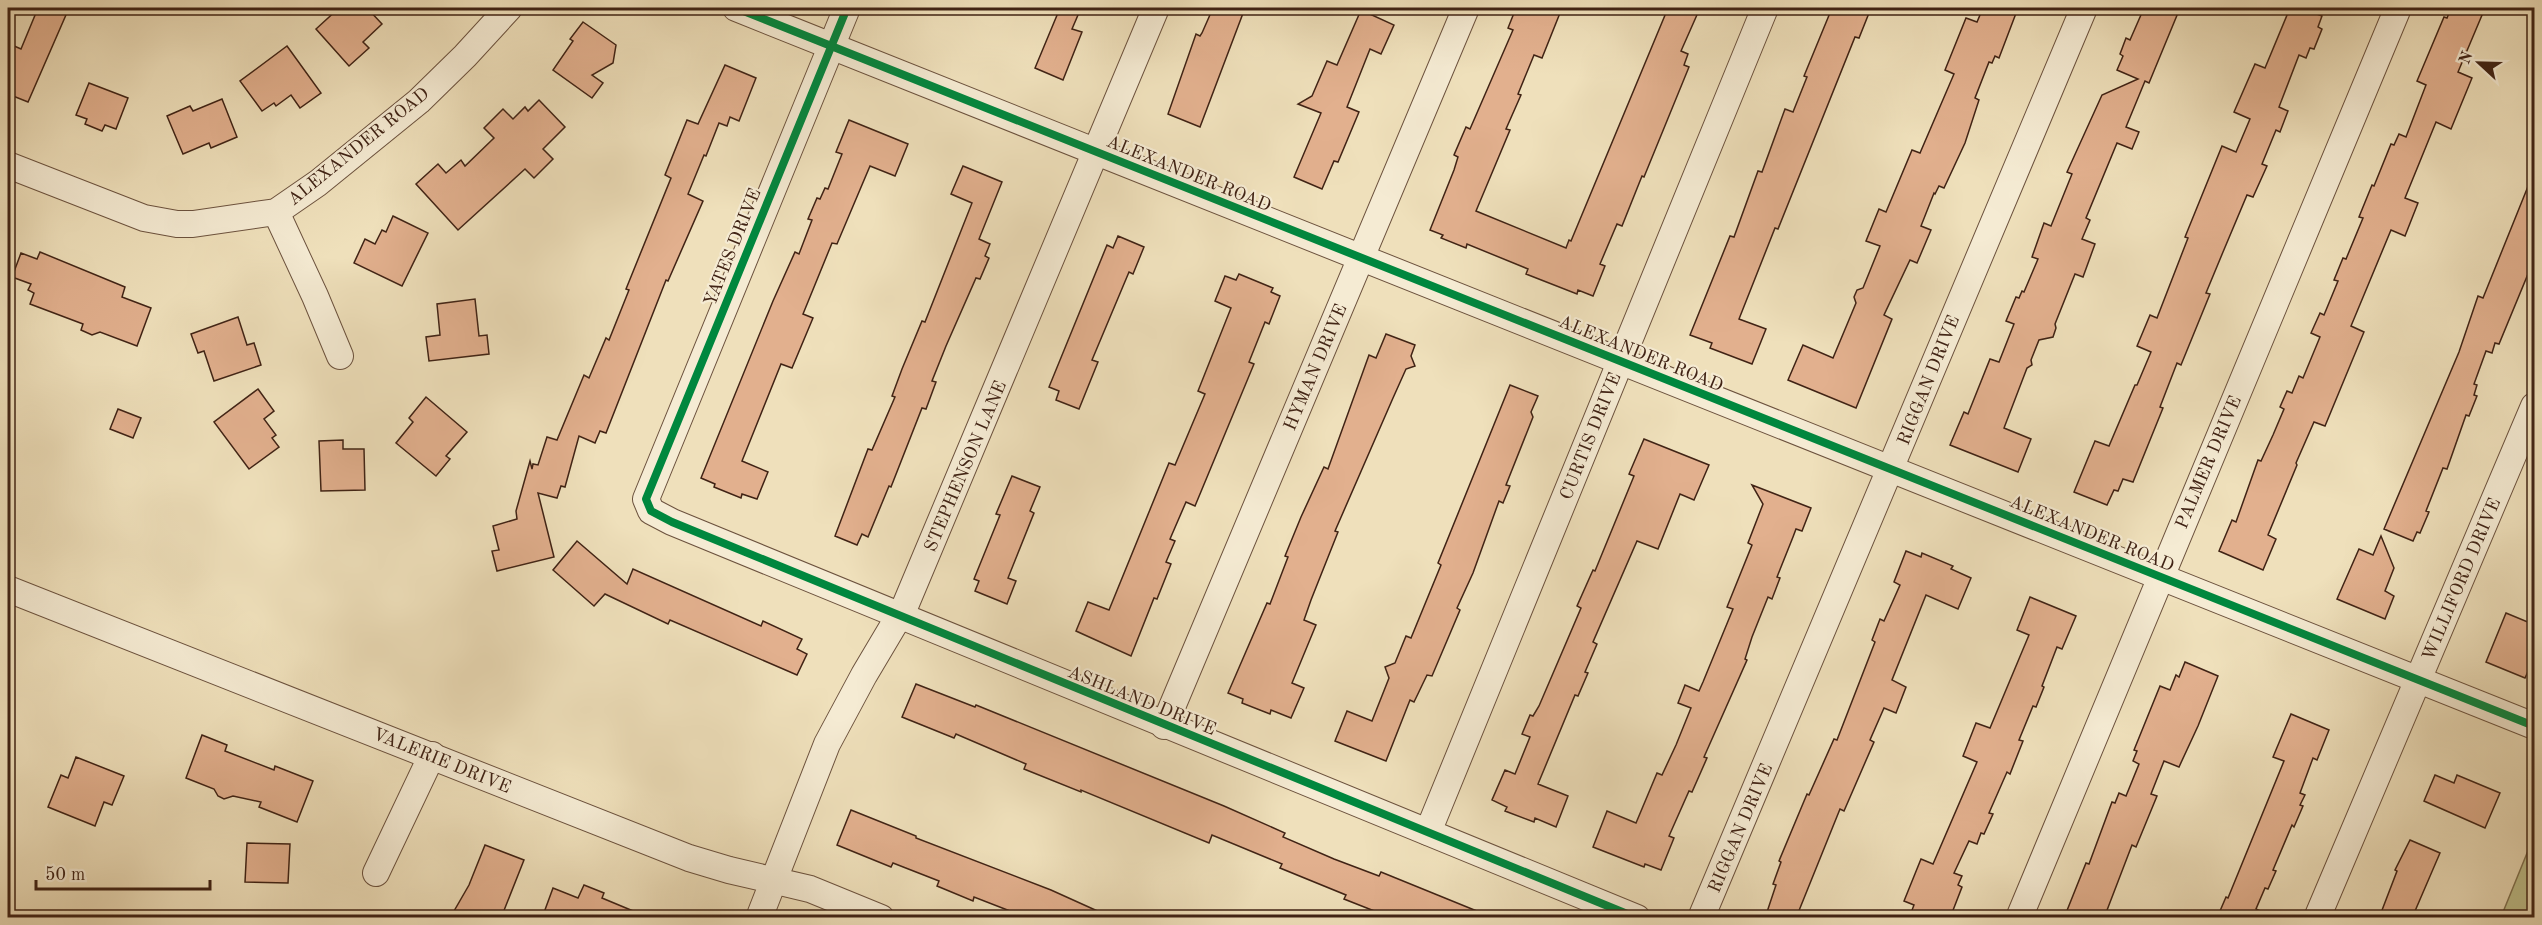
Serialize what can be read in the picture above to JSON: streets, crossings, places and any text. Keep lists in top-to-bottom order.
{
  "streets": {
    "street": [
      "ALEXANDER ROAD",
      "YATES DRIVE",
      "HYMAN DRIVE",
      "RIGGAN DRIVE",
      "CURTIS DRIVE",
      "PALMER DRIVE",
      "STEPHENSON LANE",
      "WILLIFORD DRIVE",
      "ASHLAND DRIVE",
      "VALERIE DRIVE"
    ]
  },
  "crossings": [
    ["ALEXANDER ROAD", "YATES DRIVE"],
    ["ALEXANDER ROAD", "HYMAN DRIVE"],
    ["ALEXANDER ROAD", "RIGGAN DRIVE"],
    ["ALEXANDER ROAD", "CURTIS DRIVE"],
    ["ALEXANDER ROAD", "PALMER DRIVE"],
    ["ALEXANDER ROAD", "STEPHENSON LANE"],
    ["ALEXANDER ROAD", "WILLIFORD DRIVE"],
    ["YATES DRIVE", "ASHLAND DRIVE"],
    ["HYMAN DRIVE", "ASHLAND DRIVE"],
    ["CURTIS DRIVE", "ASHLAND DRIVE"],
    ["STEPHENSON LANE", "ASHLAND DRIVE"],
    ["STEPHENSON LANE", "VALERIE DRIVE"]
  ],
  "scale_bar": "50 m",
  "north": "left"
}
